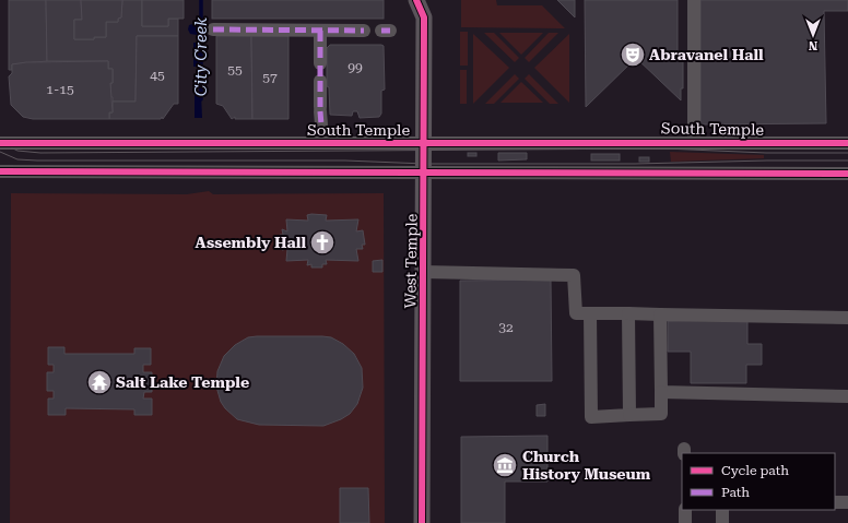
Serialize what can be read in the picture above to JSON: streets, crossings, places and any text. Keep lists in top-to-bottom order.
{
  "streets": {
    "main road": ["West Temple"],
    "street": ["South Temple"]
  },
  "crossings": [
    ["South Temple", "West Temple"]
  ],
  "water": ["City Creek"],
  "places": {
    "theatre": ["Abravanel Hall"],
    "church": ["Assembly Hall"],
    "temple": ["Salt Lake Temple"],
    "museum": ["Church History Museum"]
  },
  "house_numbers": [
    "99",
    "55",
    "45",
    "57",
    "1-15",
    "32"
  ],
  "legend": ["Cycle path", "Path"],
  "north": "bottom"
}
